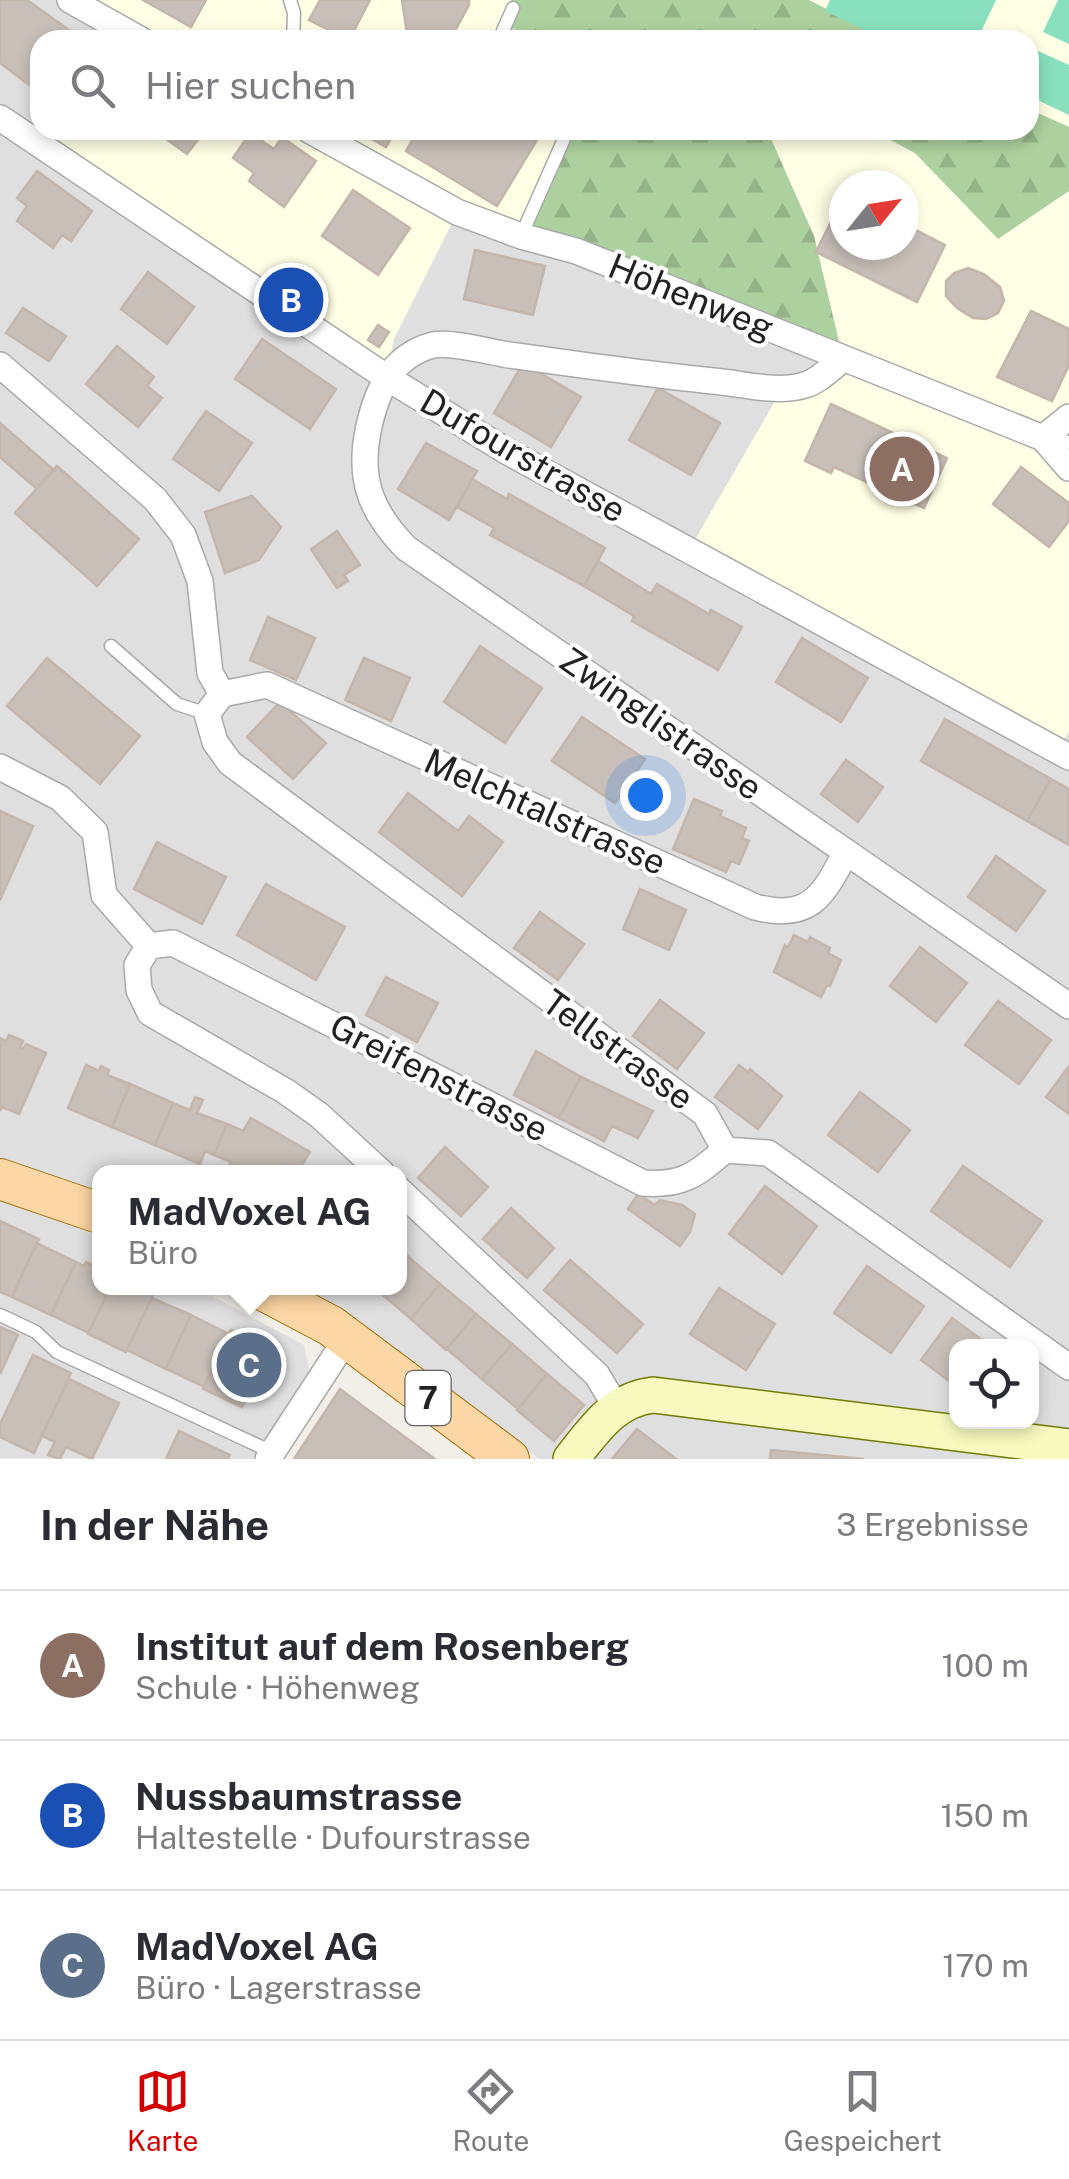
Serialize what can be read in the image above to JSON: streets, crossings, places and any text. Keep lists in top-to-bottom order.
{
  "streets": {
    "main road": ["7"],
    "street": [
      "Höhenweg",
      "Dufourstrasse",
      "Zwinglistrasse",
      "Melchtalstrasse",
      "Tellstrasse",
      "Greifenstrasse"
    ]
  },
  "crossings": [
    ["Dufourstrasse", "Zwinglistrasse"],
    ["Zwinglistrasse", "Melchtalstrasse"],
    ["Melchtalstrasse", "Tellstrasse"],
    ["Tellstrasse", "Greifenstrasse"]
  ],
  "north": "top right",
  "page": {
    "search": "Hier suchen",
    "pins": ["B", "A", "C"],
    "popup": ["MadVoxel AG", "Büro"],
    "heading": ["In der Nähe", "3 Ergebnisse"],
    "list": [
      {
        "mark": "A",
        "name": "Institut auf dem Rosenberg",
        "note": "Schule · Höhenweg",
        "value": "100 m"
      },
      {
        "mark": "B",
        "name": "Nussbaumstrasse",
        "note": "Haltestelle · Dufourstrasse",
        "value": "150 m"
      },
      {
        "mark": "C",
        "name": "MadVoxel AG",
        "note": "Büro · Lagerstrasse",
        "value": "170 m"
      }
    ],
    "nav": ["Karte", "Route", "Gespeichert"]
  }
}
